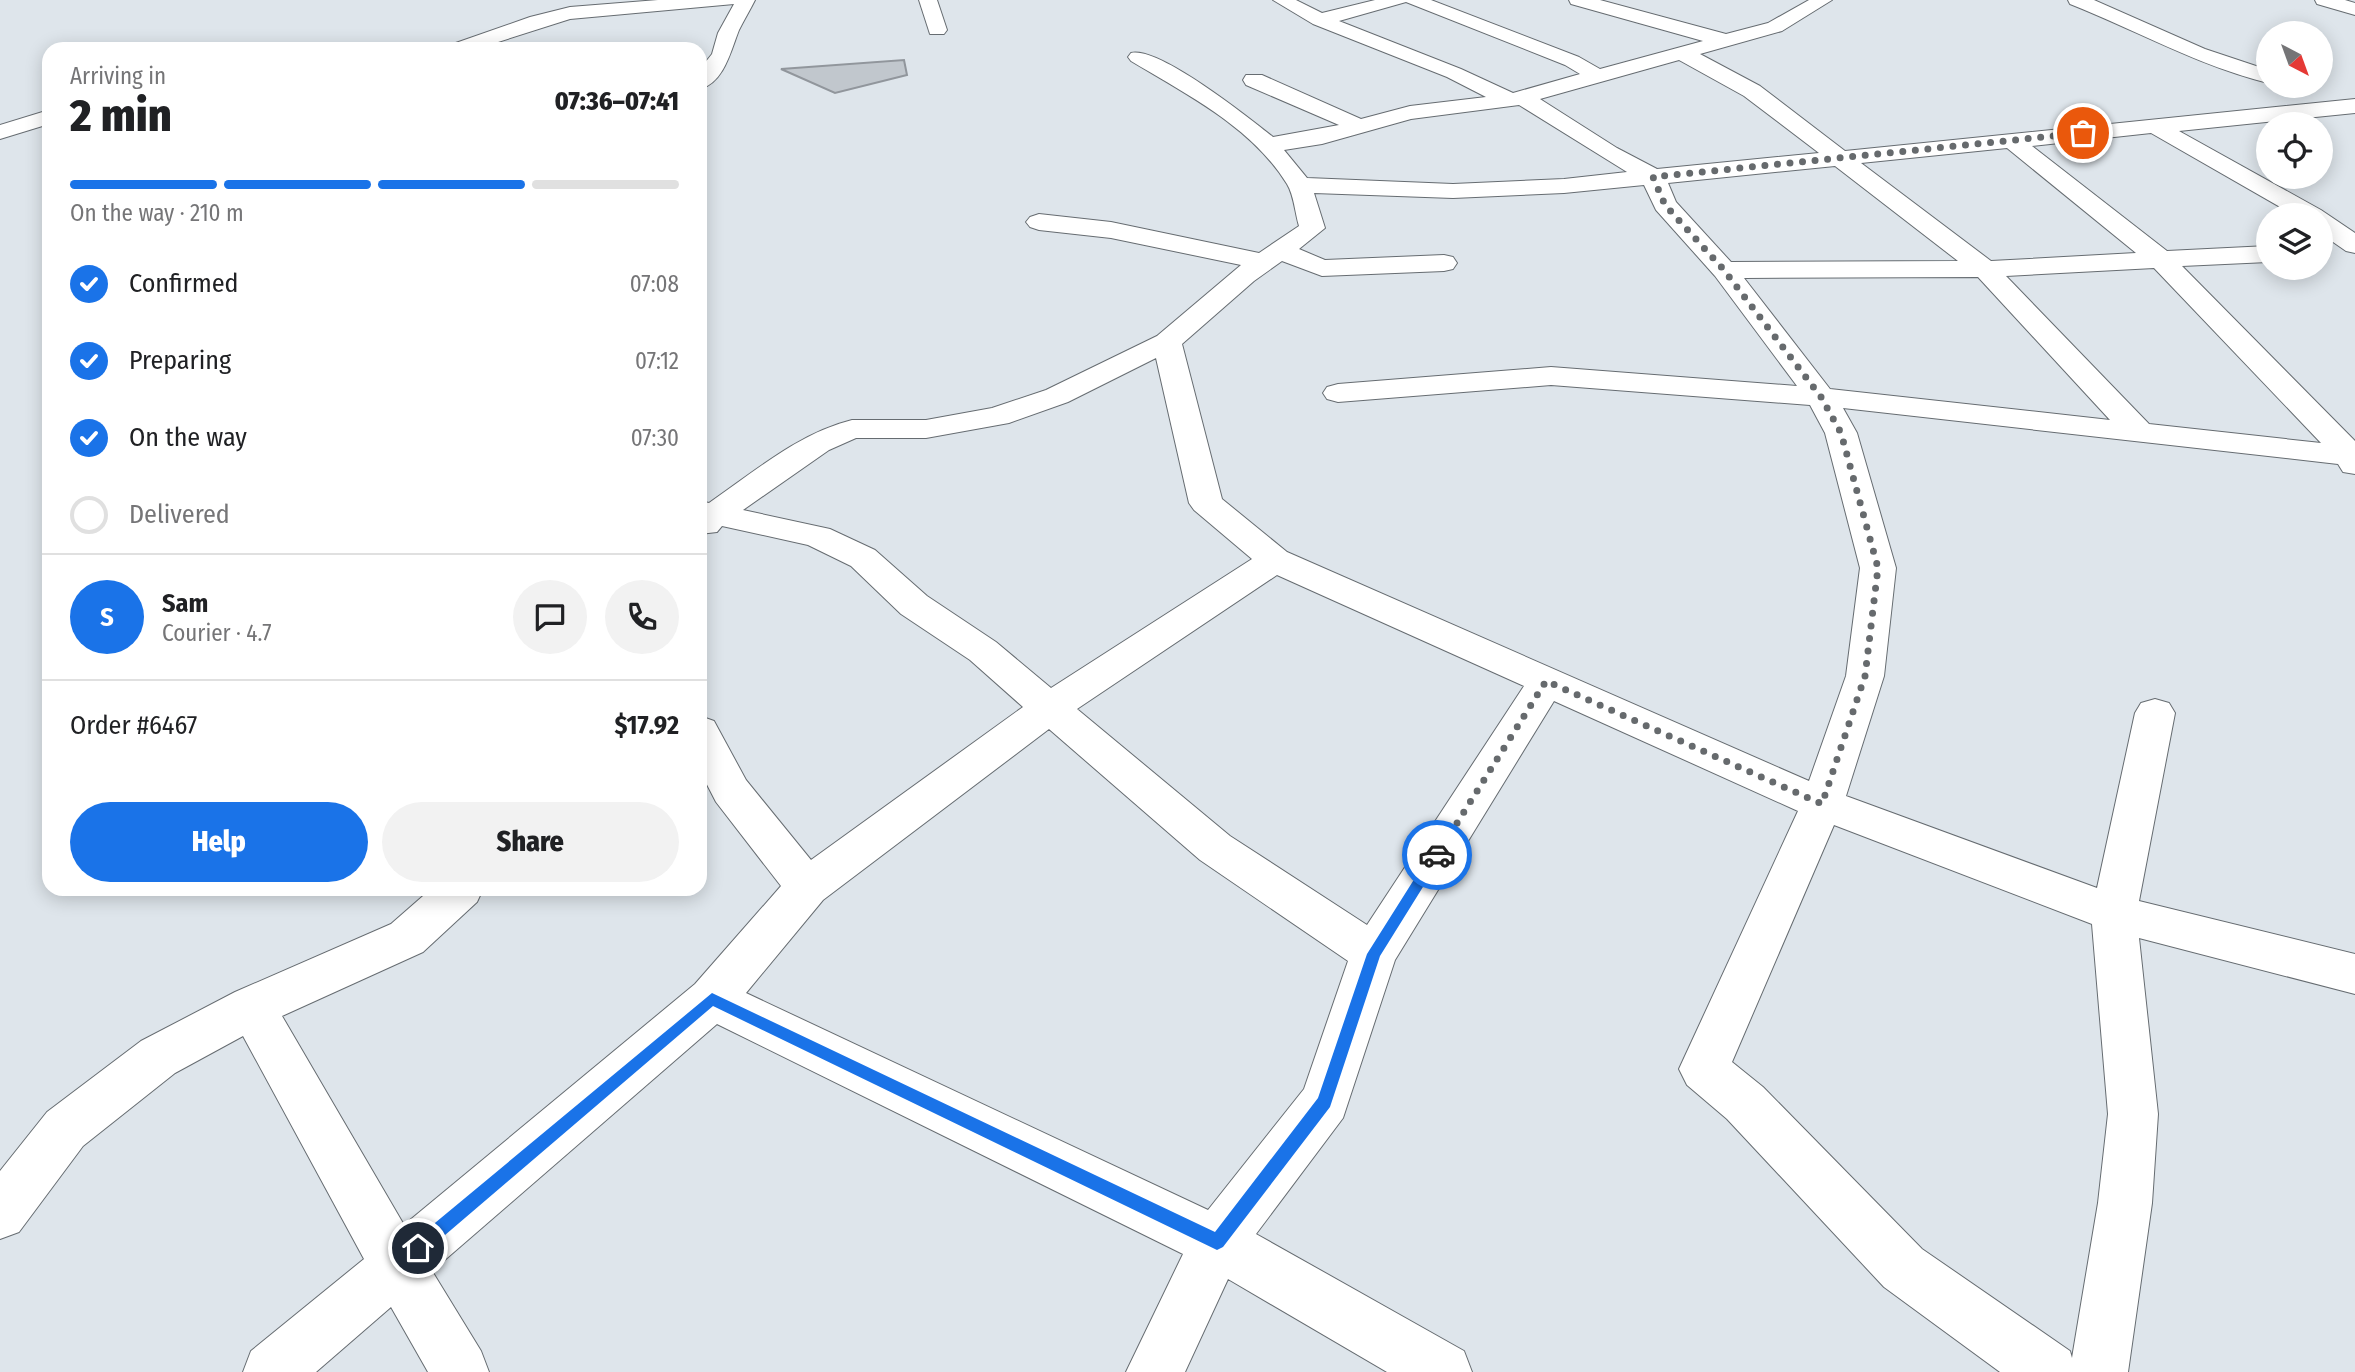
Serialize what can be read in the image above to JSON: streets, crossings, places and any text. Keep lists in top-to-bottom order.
{
  "north": "bottom right",
  "page": {
    "heading": ["2 min", "Arriving in", "07:36–07:41"],
    "panel": [
      "Sam",
      "Courier · 4.7",
      "Order #6467",
      "$17.92"
    ],
    "bar": "On the way · 210 m",
    "list": [
      ["Confirmed", "07:08"],
      ["Preparing", "07:12"],
      ["On the way", "07:30"],
      "Delivered"
    ],
    "round": "S",
    "buttons": ["Help", "Share"]
  }
}
